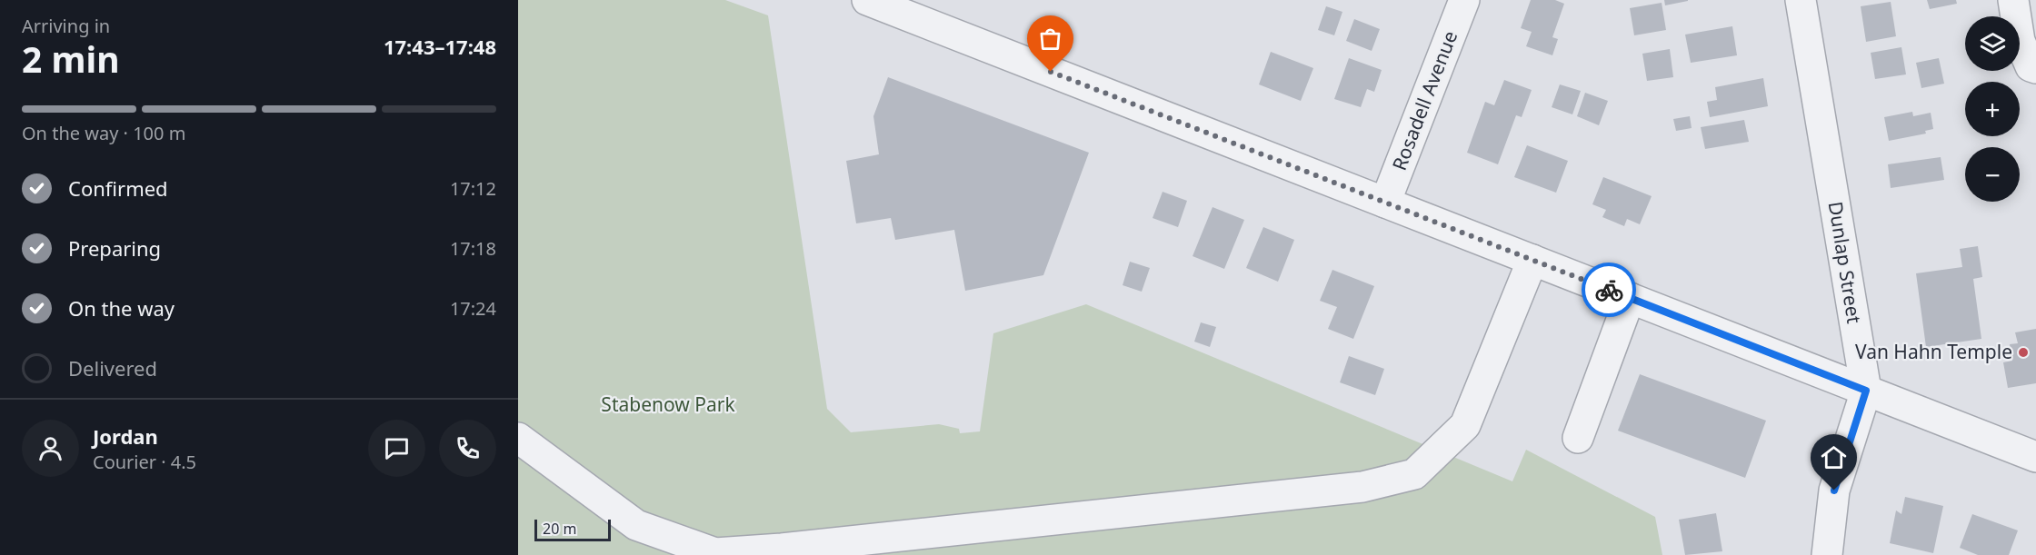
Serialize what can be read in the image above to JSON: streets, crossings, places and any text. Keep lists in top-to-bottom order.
{
  "streets": {
    "street": ["Rosadell Avenue", "Dunlap Street"]
  },
  "parks": ["Stabenow Park"],
  "places": ["Van Hahn Temple"],
  "scale_bar": "20 m",
  "page": {
    "heading": ["2 min", "Arriving in", "17:43–17:48"],
    "panel": ["Jordan", "Courier · 4.5"],
    "map_buttons": ["+", "−"],
    "bar": "On the way · 100 m",
    "list": [
      ["Confirmed", "17:12"],
      ["Preparing", "17:18"],
      ["On the way", "17:24"],
      "Delivered"
    ],
    "scale": "20 m"
  }
}
